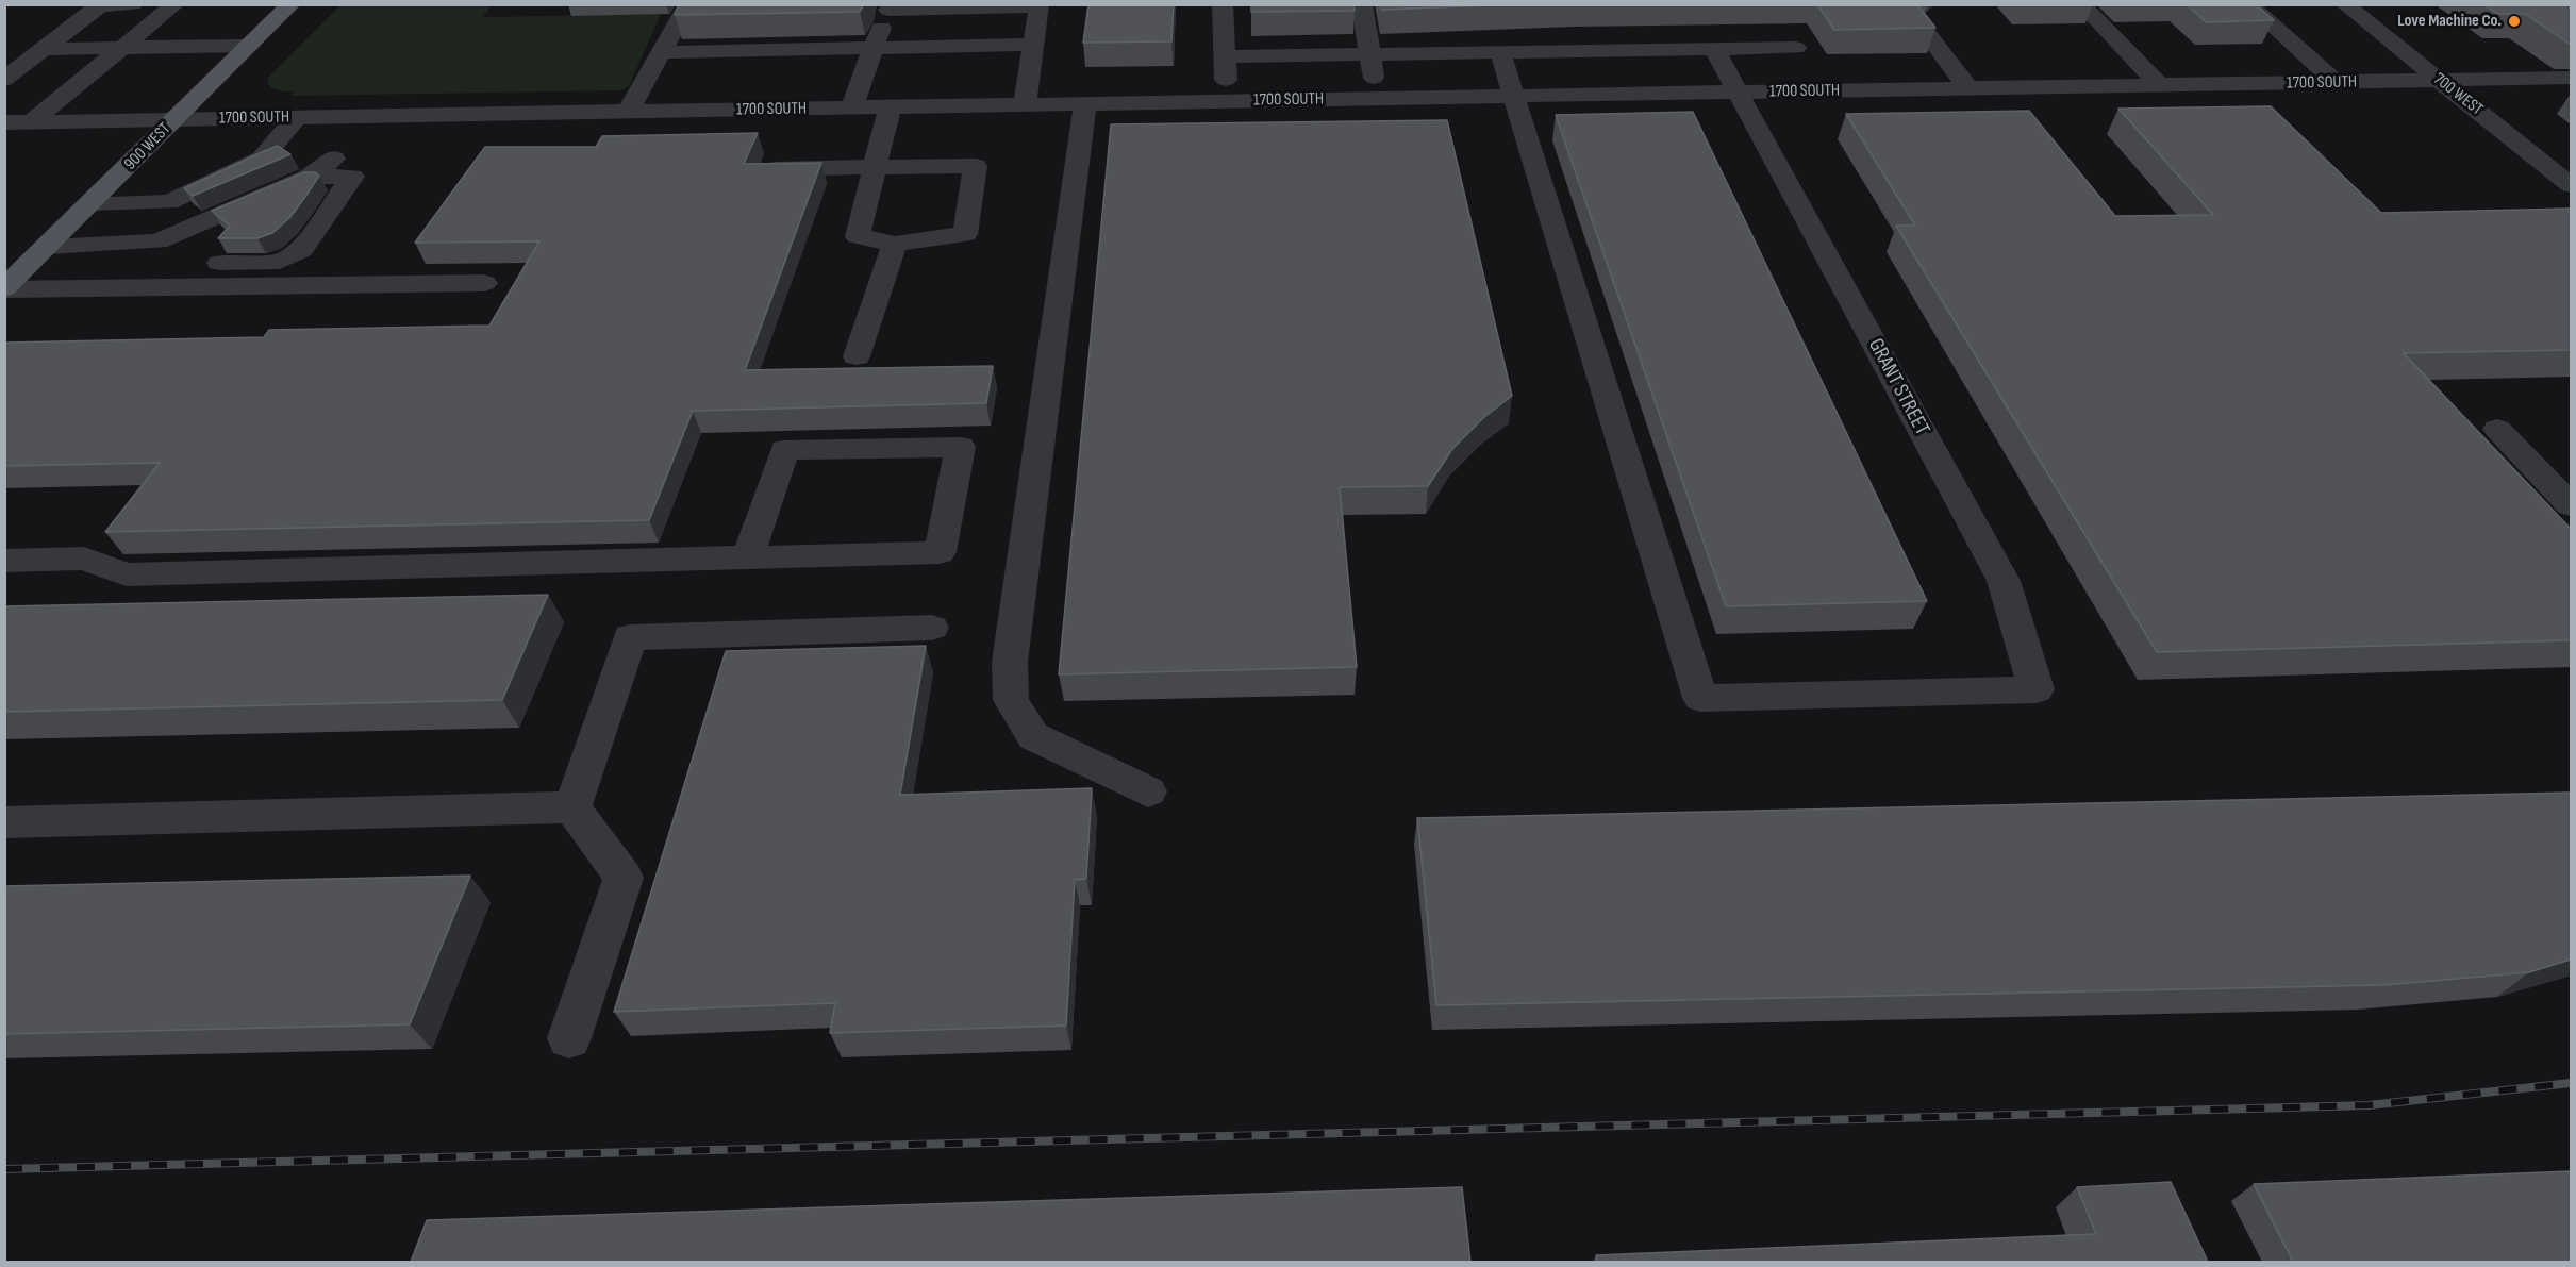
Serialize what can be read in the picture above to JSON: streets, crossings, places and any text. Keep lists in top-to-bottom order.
{
  "streets": {
    "main road": ["900 WEST"],
    "street": ["1700 SOUTH", "700 WEST", "GRANT STREET"]
  },
  "crossings": [
    ["1700 SOUTH", "700 WEST"],
    ["1700 SOUTH", "900 WEST"],
    ["1700 SOUTH", "GRANT STREET"]
  ],
  "places": ["Love Machine Co."]
}
